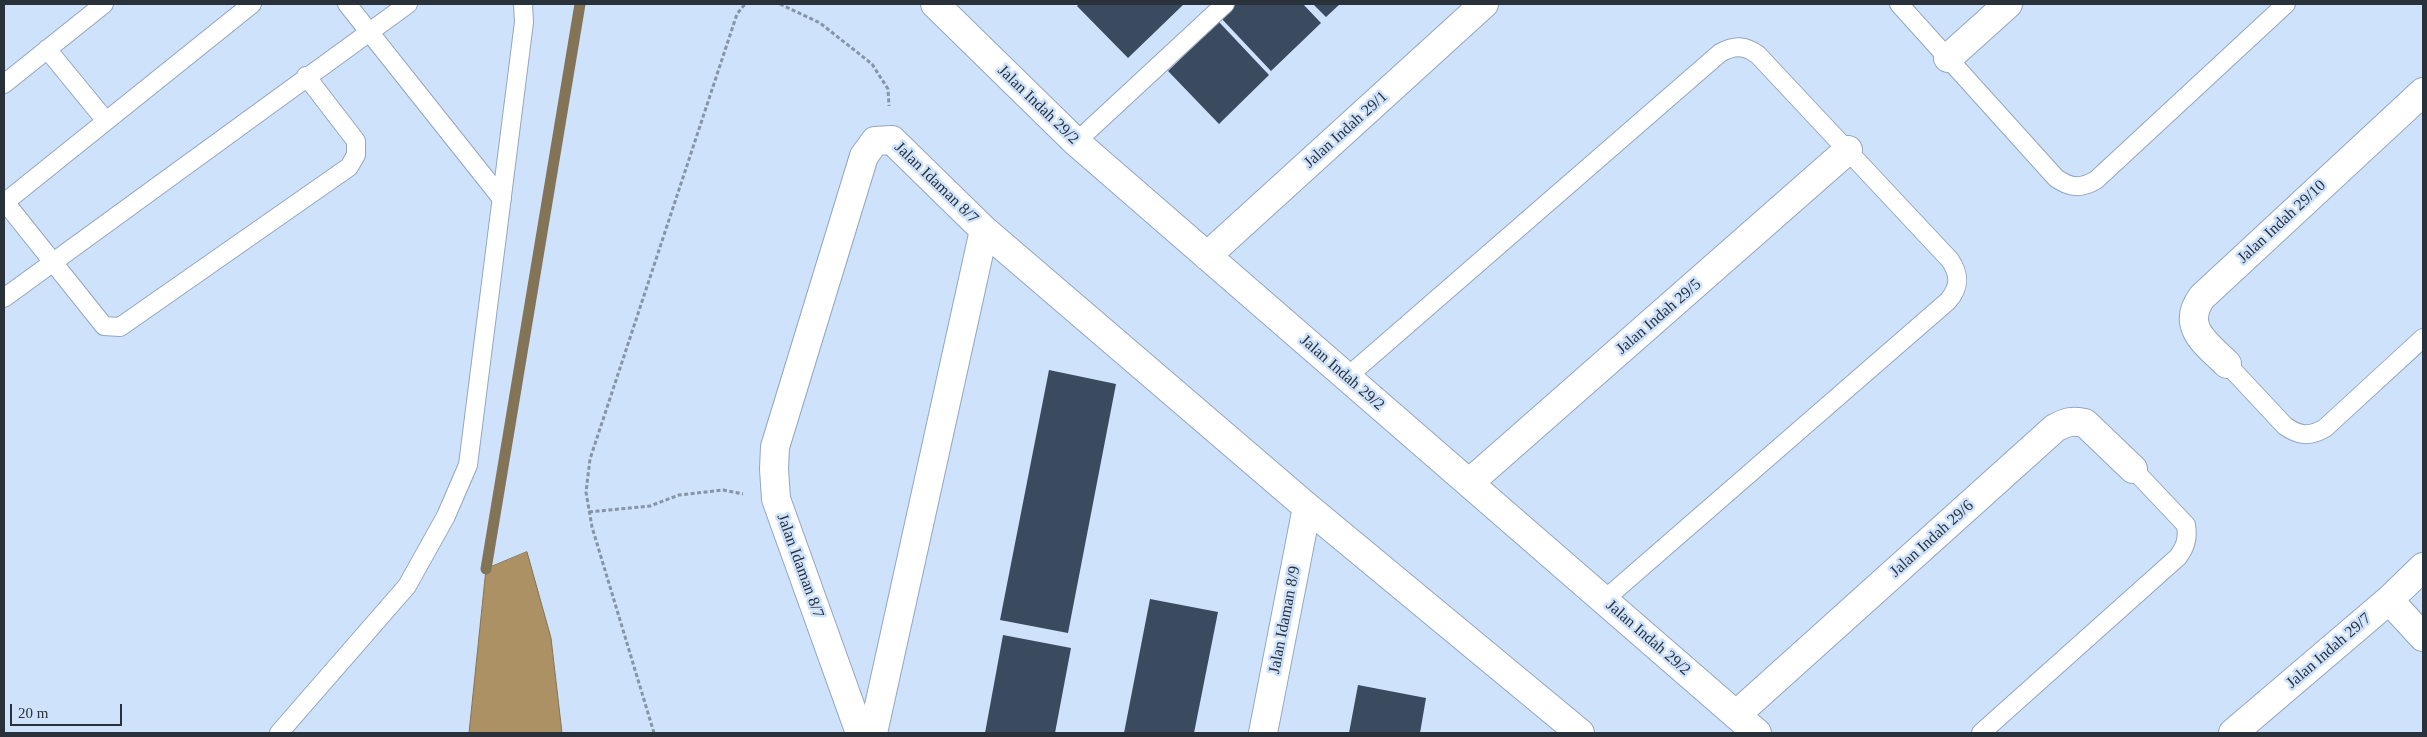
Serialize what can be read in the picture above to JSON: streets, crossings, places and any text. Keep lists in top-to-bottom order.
{
  "streets": {
    "street": [
      "Jalan Indah 29/2",
      "Jalan Indah 29/1",
      "Jalan Idaman 8/7",
      "Jalan Indah 29/10",
      "Jalan Indah 29/5",
      "Jalan Indah 29/6",
      "Jalan Idaman 8/9",
      "Jalan Indah 29/7"
    ]
  },
  "crossings": [
    ["Jalan Indah 29/2", "Jalan Indah 29/1"],
    ["Jalan Indah 29/2", "Jalan Indah 29/5"],
    ["Jalan Indah 29/2", "Jalan Indah 29/6"]
  ],
  "scale_bar": "20 m"
}
